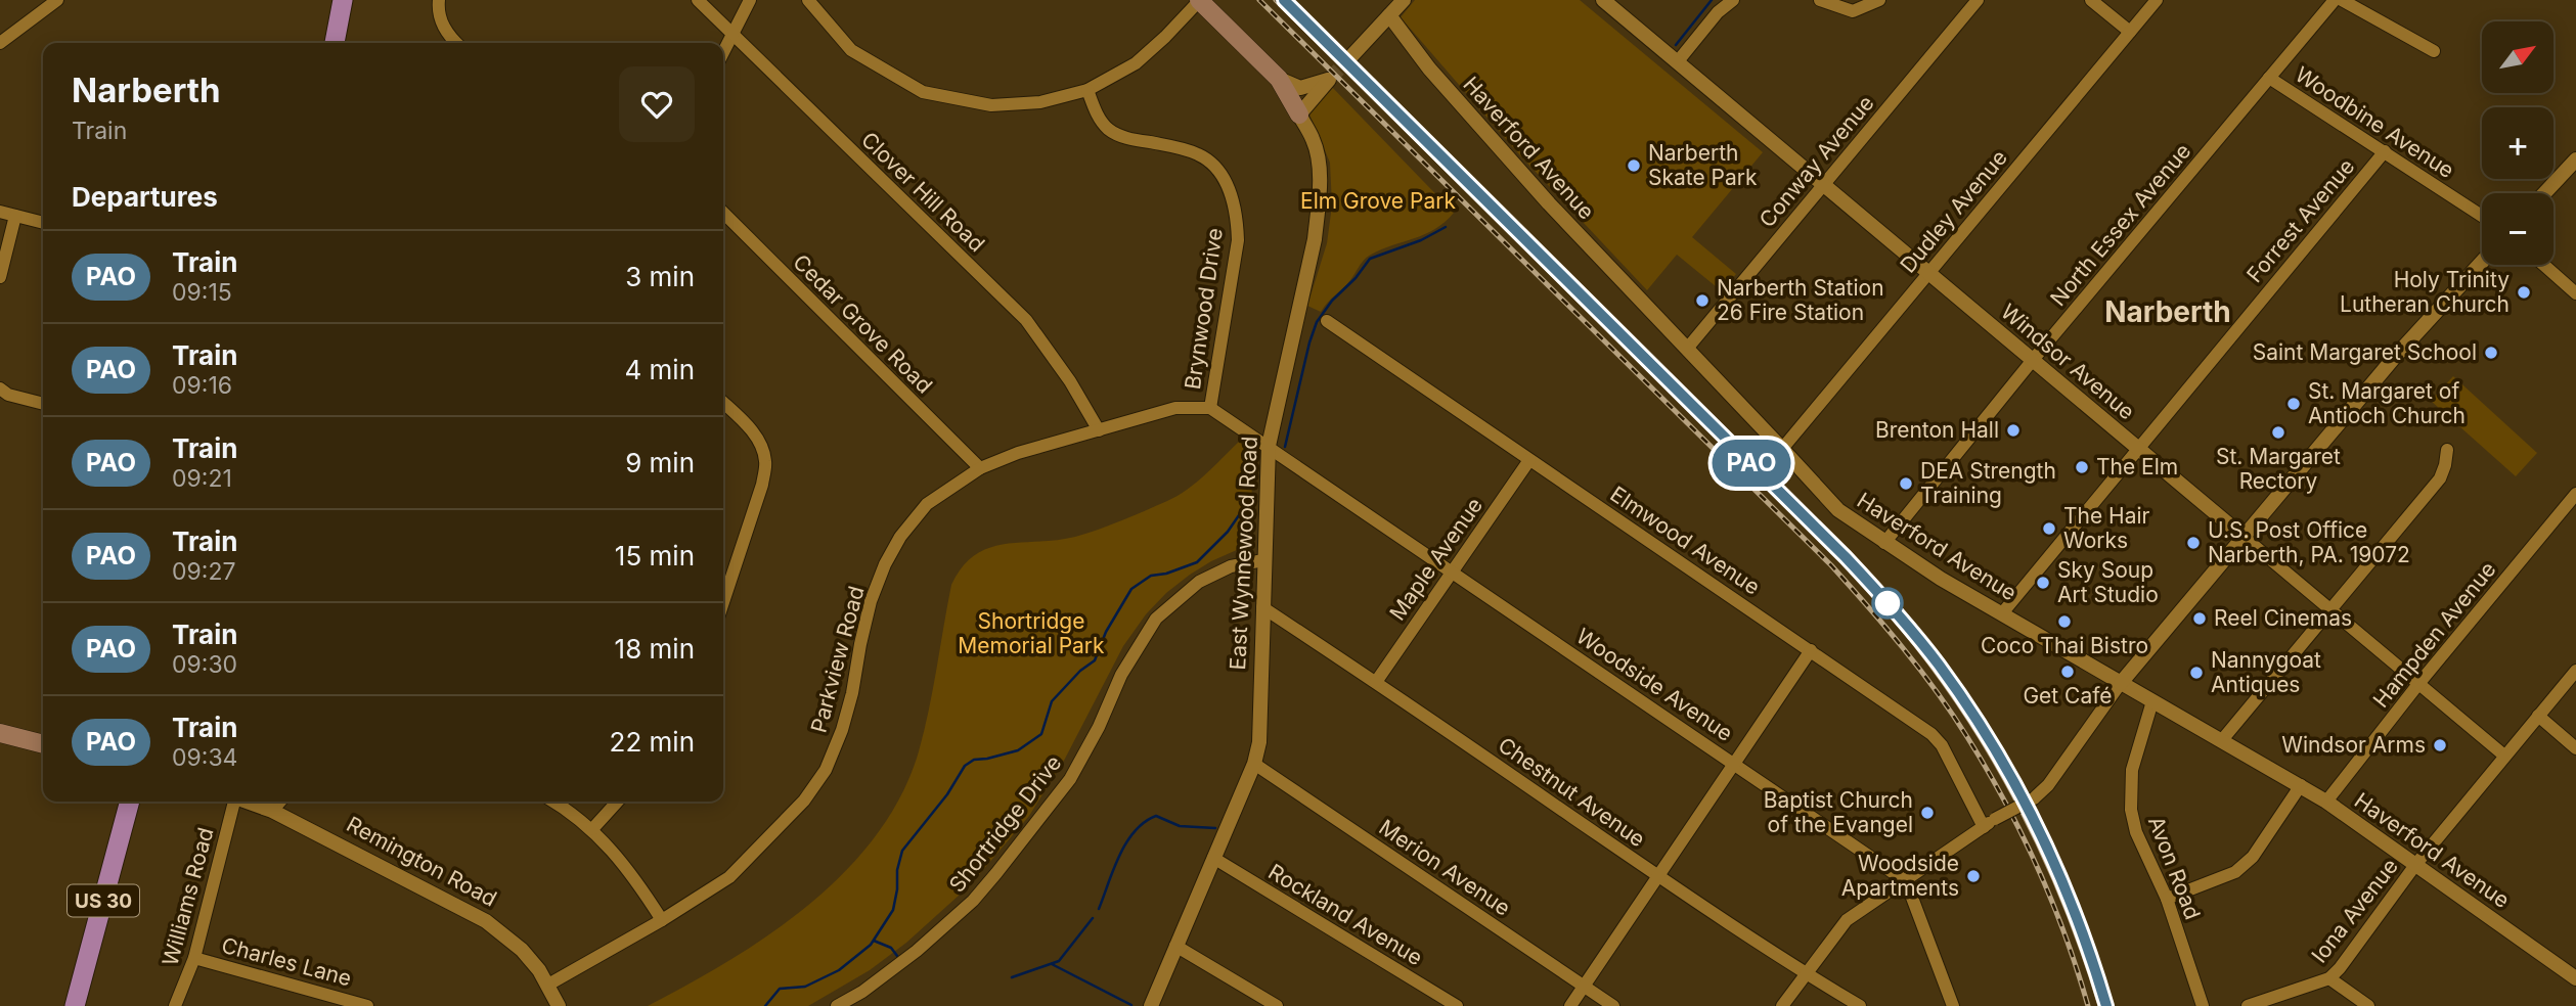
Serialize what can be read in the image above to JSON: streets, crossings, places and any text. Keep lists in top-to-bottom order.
{
  "streets": {
    "highway": ["US 30"],
    "main road": ["East Wynnewood Road"],
    "street": [
      "Woodbine Avenue",
      "Haverford Avenue",
      "Conway Avenue",
      "Clover Hill Road",
      "Dudley Avenue",
      "Forrest Avenue",
      "North Essex Avenue",
      "Brynwood Drive",
      "Cedar Grove Road",
      "Windsor Avenue",
      "Elmwood Avenue",
      "Maple Avenue",
      "Hampden Avenue",
      "Parkview Road",
      "Woodside Avenue",
      "Chestnut Avenue",
      "Shortridge Drive",
      "Remington Road",
      "Merion Avenue",
      "Avon Road",
      "Williams Road",
      "Iona Avenue",
      "Rockland Avenue",
      "Charles Lane"
    ]
  },
  "crossings": [
    ["Woodbine Avenue", "Forrest Avenue"],
    ["Woodbine Avenue", "North Essex Avenue"],
    ["Haverford Avenue", "Conway Avenue"],
    ["Haverford Avenue", "Dudley Avenue"],
    ["Haverford Avenue", "Forrest Avenue"],
    ["Haverford Avenue", "North Essex Avenue"],
    ["Haverford Avenue", "Hampden Avenue"],
    ["Haverford Avenue", "Avon Road"],
    ["Haverford Avenue", "Iona Avenue"],
    ["Conway Avenue", "Windsor Avenue"],
    ["Clover Hill Road", "Parkview Road"],
    ["Dudley Avenue", "Windsor Avenue"],
    ["Forrest Avenue", "Windsor Avenue"],
    ["North Essex Avenue", "Windsor Avenue"],
    ["Brynwood Drive", "Parkview Road"],
    ["Cedar Grove Road", "Parkview Road"],
    ["Windsor Avenue", "Hampden Avenue"],
    ["Windsor Avenue", "Iona Avenue"],
    ["Elmwood Avenue", "Maple Avenue"],
    ["East Wynnewood Road", "Woodside Avenue"],
    ["East Wynnewood Road", "Chestnut Avenue"],
    ["East Wynnewood Road", "Shortridge Drive"],
    ["East Wynnewood Road", "Merion Avenue"],
    ["East Wynnewood Road", "Rockland Avenue"],
    ["Maple Avenue", "Woodside Avenue"],
    ["Maple Avenue", "Chestnut Avenue"],
    ["Parkview Road", "Remington Road"],
    ["Williams Road", "Charles Lane"]
  ],
  "districts": ["Narberth"],
  "parks": ["Elm Grove Park", "Shortridge Memorial Park"],
  "places": [
    "Narberth Skate Park",
    "Holy Trinity Lutheran Church",
    "Narberth Station 26 Fire Station",
    "Saint Margaret School",
    "St. Margaret of Antioch Church",
    "Brenton Hall",
    "St. Margaret Rectory",
    "The Elm",
    "DEA Strength Training",
    "The Hair Works",
    "U.S. Post Office Narberth, PA. 19072",
    "Sky Soup Art Studio",
    "Reel Cinemas",
    "Coco Thai Bistro",
    "Get Café",
    "Nannygoat Antiques",
    "Windsor Arms",
    "Baptist Church of the Evangel",
    "Woodside Apartments"
  ],
  "north": "top right",
  "page": {
    "on_map": "PAO",
    "map_buttons": ["+", "−"],
    "heading": [
      ["Narberth", "Train"],
      "Departures"
    ],
    "list": [
      {
        "mark": "PAO",
        "name": "Train",
        "note": "09:15",
        "value": "3 min"
      },
      {
        "mark": "PAO",
        "name": "Train",
        "note": "09:16",
        "value": "4 min"
      },
      {
        "mark": "PAO",
        "name": "Train",
        "note": "09:21",
        "value": "9 min"
      },
      {
        "mark": "PAO",
        "name": "Train",
        "note": "09:27",
        "value": "15 min"
      },
      {
        "mark": "PAO",
        "name": "Train",
        "note": "09:30",
        "value": "18 min"
      },
      {
        "mark": "PAO",
        "name": "Train",
        "note": "09:34",
        "value": "22 min"
      }
    ]
  }
}
